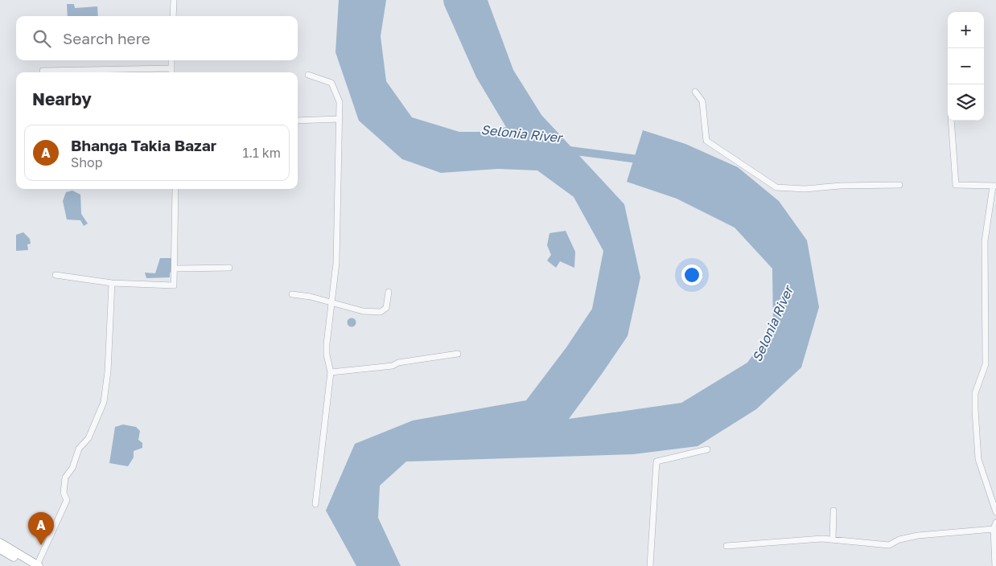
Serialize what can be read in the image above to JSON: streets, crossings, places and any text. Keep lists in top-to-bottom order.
{
  "water": ["Selonia River"],
  "page": {
    "map_buttons": ["+", "−"],
    "search": "Search here",
    "heading": "Nearby",
    "list": [
      {
        "mark": "A",
        "name": "Bhanga Takia Bazar",
        "note": "Shop",
        "value": "1.1 km"
      }
    ],
    "pins": "A"
  }
}
